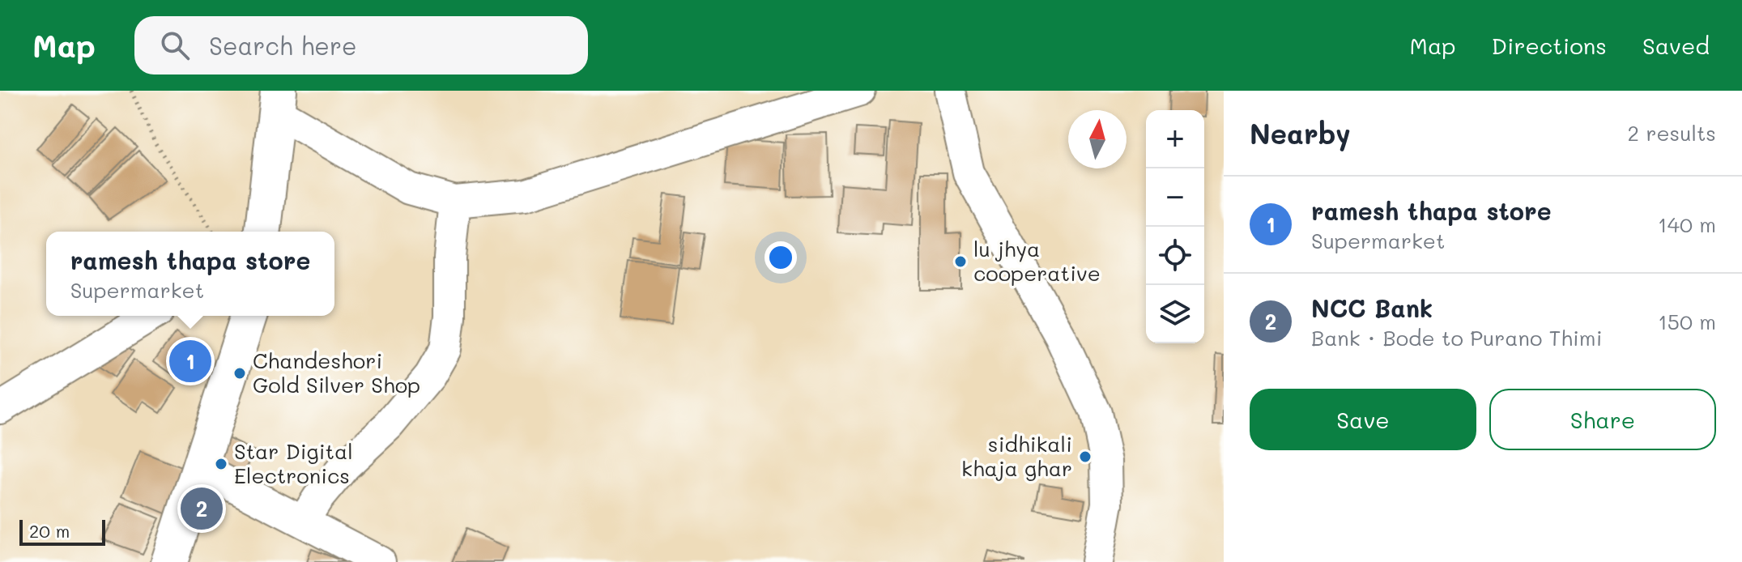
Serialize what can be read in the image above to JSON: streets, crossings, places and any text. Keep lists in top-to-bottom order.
{
  "places": [
    "lu jhya cooperative",
    "Chandeshori Gold Silver Shop",
    "sidhikali khaja ghar",
    "Star Digital Electronics"
  ],
  "scale_bar": "20 m",
  "north": "top",
  "page": {
    "header": "Map",
    "search": "Search here",
    "nav": ["Map", "Directions", "Saved"],
    "heading": ["Nearby", "2 results"],
    "map_buttons": ["+", "−"],
    "list": [
      {
        "mark": "1",
        "name": "ramesh thapa store",
        "note": "Supermarket",
        "value": "140 m"
      },
      {
        "mark": "2",
        "name": "NCC Bank",
        "note": "Bank · Bode to Purano Thimi",
        "value": "150 m"
      }
    ],
    "popup": ["ramesh thapa store", "Supermarket"],
    "pins": ["1", "2"],
    "buttons": ["Save", "Share"],
    "scale": "20 m"
  }
}
